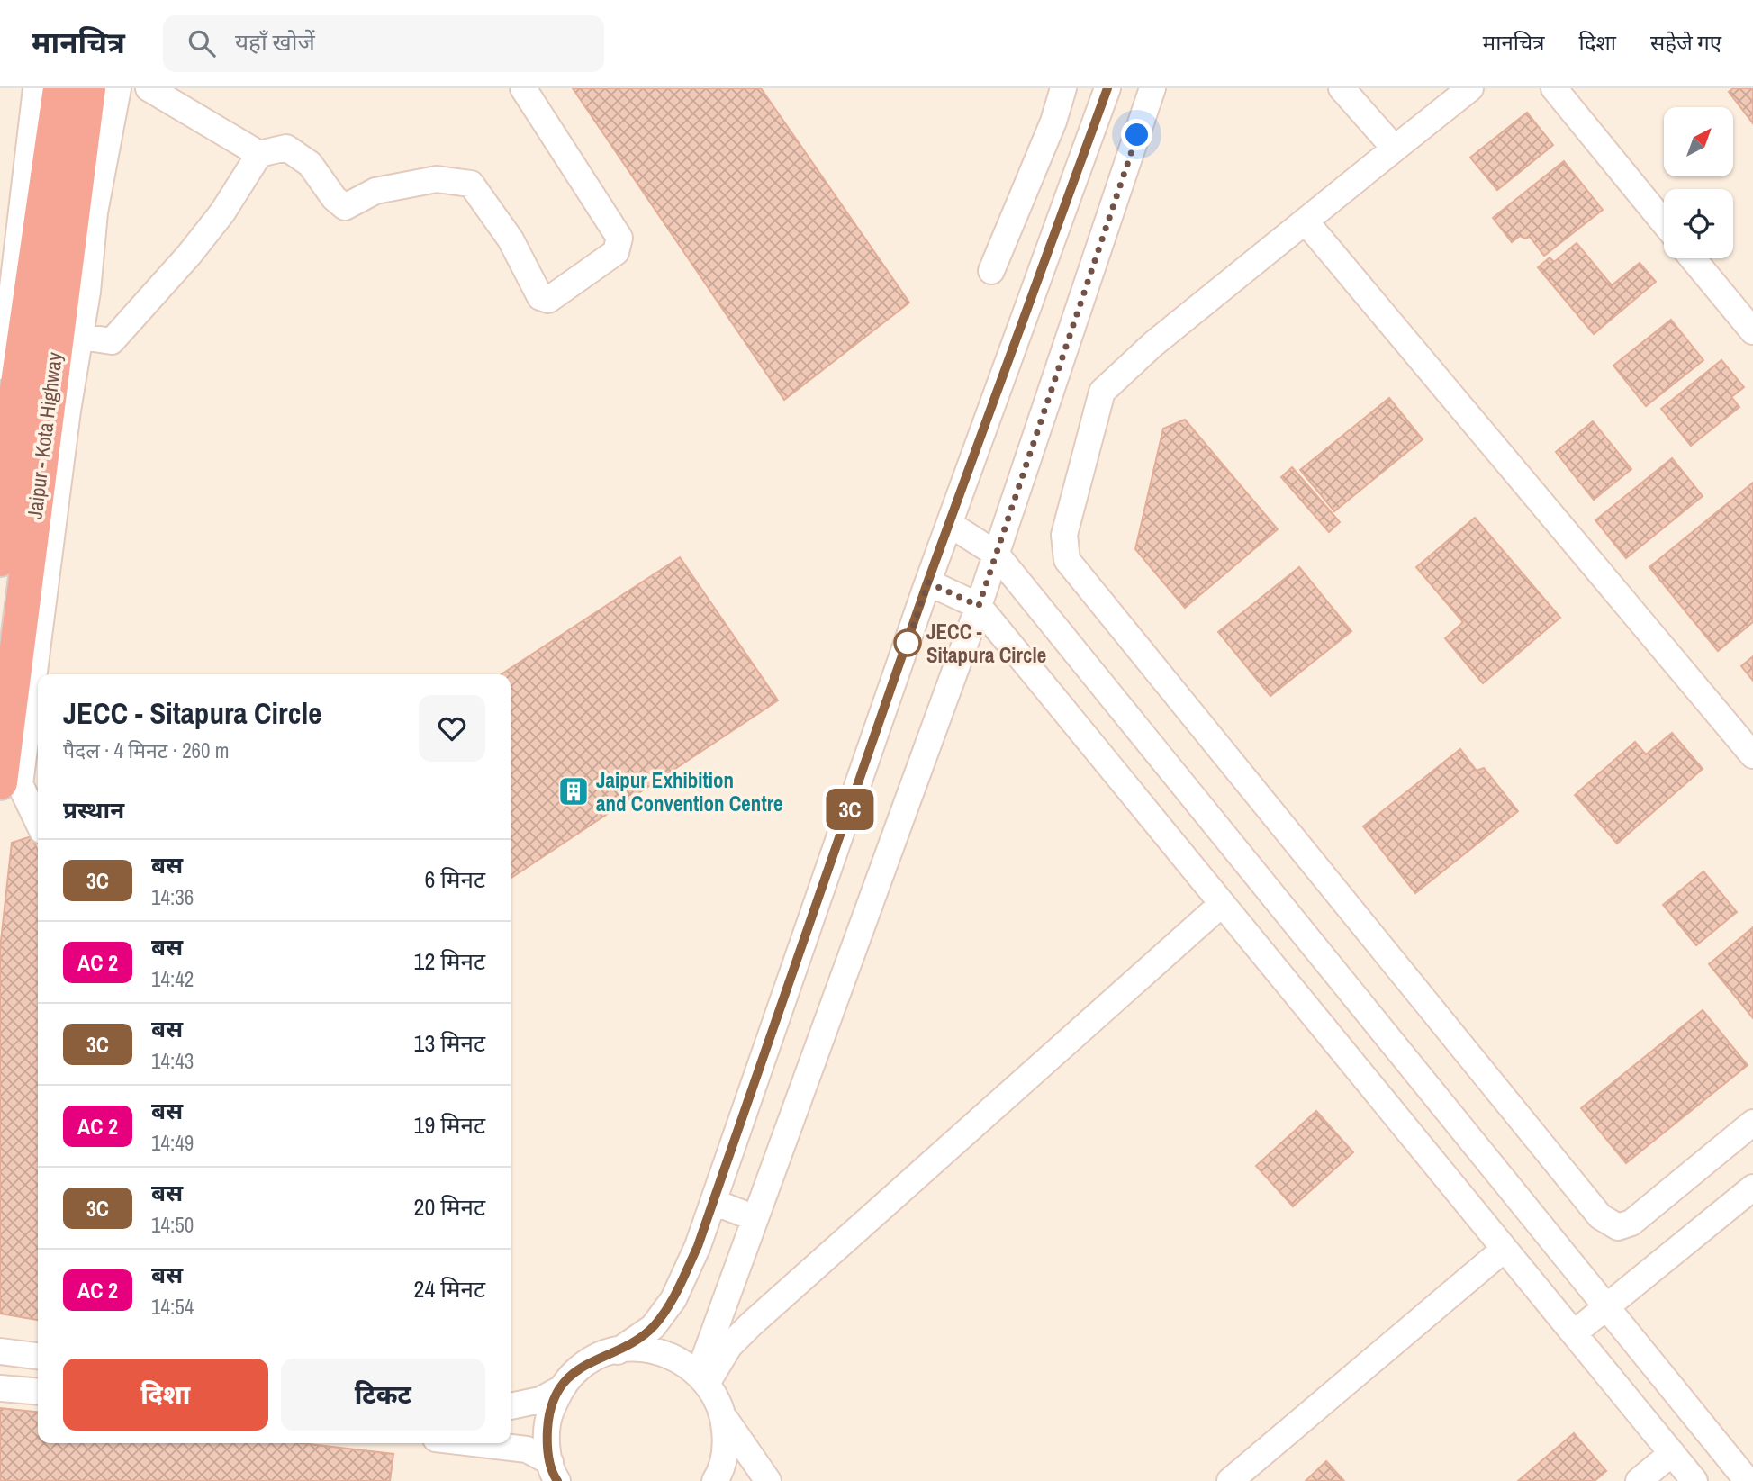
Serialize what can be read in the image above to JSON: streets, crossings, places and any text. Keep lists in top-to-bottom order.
{
  "streets": {
    "highway": ["Jaipur - Kota Highway"]
  },
  "places": {
    "other": ["JECC - Sitapura Circle"],
    "building": ["Jaipur Exhibition and Convention Centre"]
  },
  "lines": ["bus line 3C"],
  "north": "top right",
  "page": {
    "header": "मानचित्र",
    "search": "यहाँ खोजें",
    "nav": ["मानचित्र", "दिशा", "सहेजे गए"],
    "on_map": "3C",
    "heading": [
      ["JECC - Sitapura Circle", "पैदल · 4 मिनट · 260 m"],
      "प्रस्थान"
    ],
    "list": [
      {
        "mark": "3C",
        "name": "बस",
        "note": "14:36",
        "value": "6 मिनट"
      },
      {
        "mark": "AC 2",
        "name": "बस",
        "note": "14:42",
        "value": "12 मिनट"
      },
      {
        "mark": "3C",
        "name": "बस",
        "note": "14:43",
        "value": "13 मिनट"
      },
      {
        "mark": "AC 2",
        "name": "बस",
        "note": "14:49",
        "value": "19 मिनट"
      },
      {
        "mark": "3C",
        "name": "बस",
        "note": "14:50",
        "value": "20 मिनट"
      },
      {
        "mark": "AC 2",
        "name": "बस",
        "note": "14:54",
        "value": "24 मिनट"
      }
    ],
    "buttons": ["दिशा", "टिकट"]
  }
}
